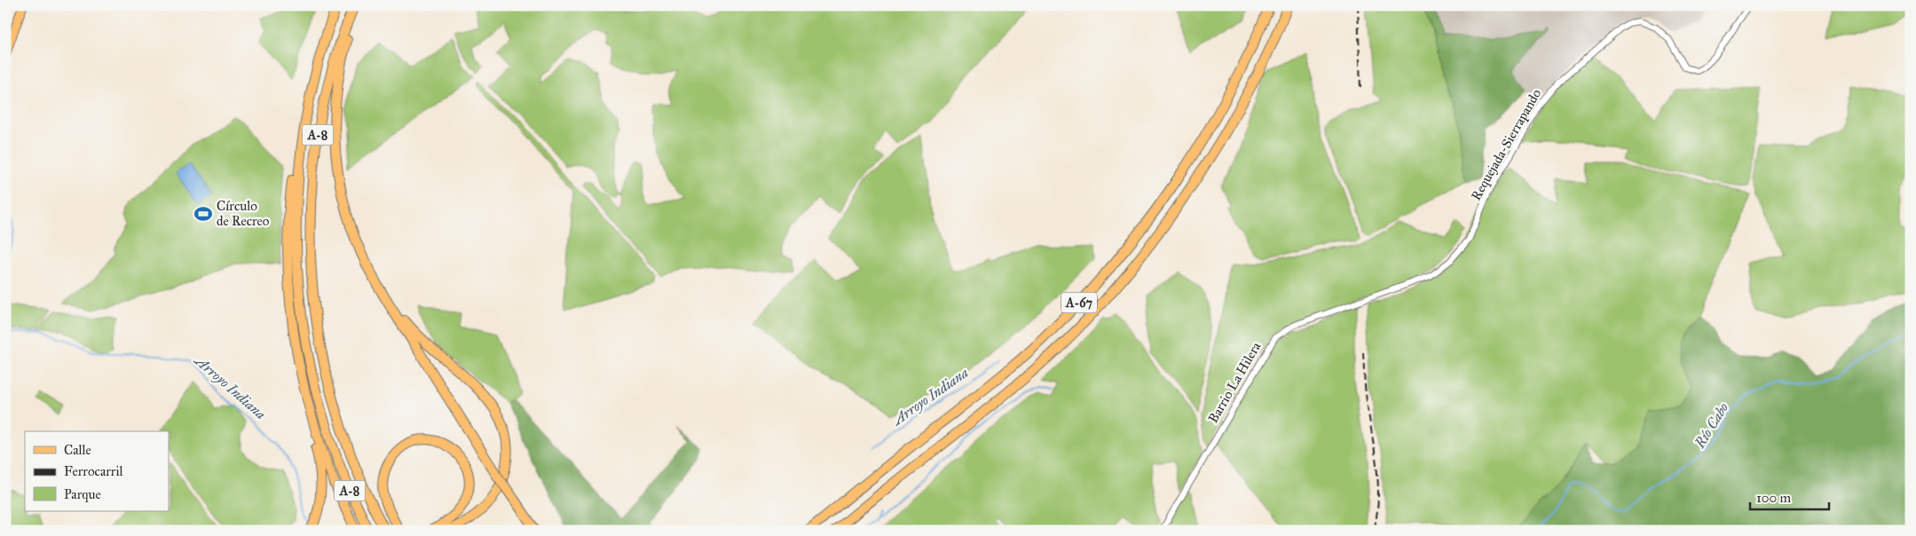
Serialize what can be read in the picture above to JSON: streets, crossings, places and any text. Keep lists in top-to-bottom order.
{
  "streets": {
    "highway": ["A-8", "A-67"],
    "street": ["Requejada-Sierrapando", "Barrio La Hilera"]
  },
  "crossings": [
    ["Requejada-Sierrapando", "Barrio La Hilera"]
  ],
  "water": ["Arroyo Indiana", "Río Cabo"],
  "places": {
    "sports": ["Círculo de Recreo"]
  },
  "legend": ["Calle", "Ferrocarril", "Parque"],
  "scale_bar": "100 m"
}
